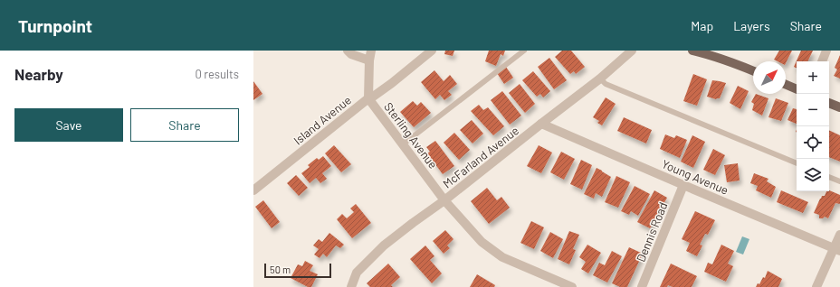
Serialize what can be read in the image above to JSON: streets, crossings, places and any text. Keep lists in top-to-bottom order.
{
  "streets": {
    "street": [
      "Island Avenue",
      "Sterling Avenue",
      "McFarland Avenue",
      "Young Avenue",
      "Dennis Road"
    ]
  },
  "crossings": [
    ["Island Avenue", "Sterling Avenue"],
    ["Sterling Avenue", "McFarland Avenue"],
    ["McFarland Avenue", "Young Avenue"],
    ["Young Avenue", "Dennis Road"]
  ],
  "scale_bar": "50 m",
  "north": "top right",
  "page": {
    "header": "Turnpoint",
    "nav": ["Map", "Layers", "Share"],
    "heading": ["Nearby", "0 results"],
    "map_buttons": ["+", "−"],
    "buttons": ["Save", "Share"],
    "scale": "50 m"
  }
}
